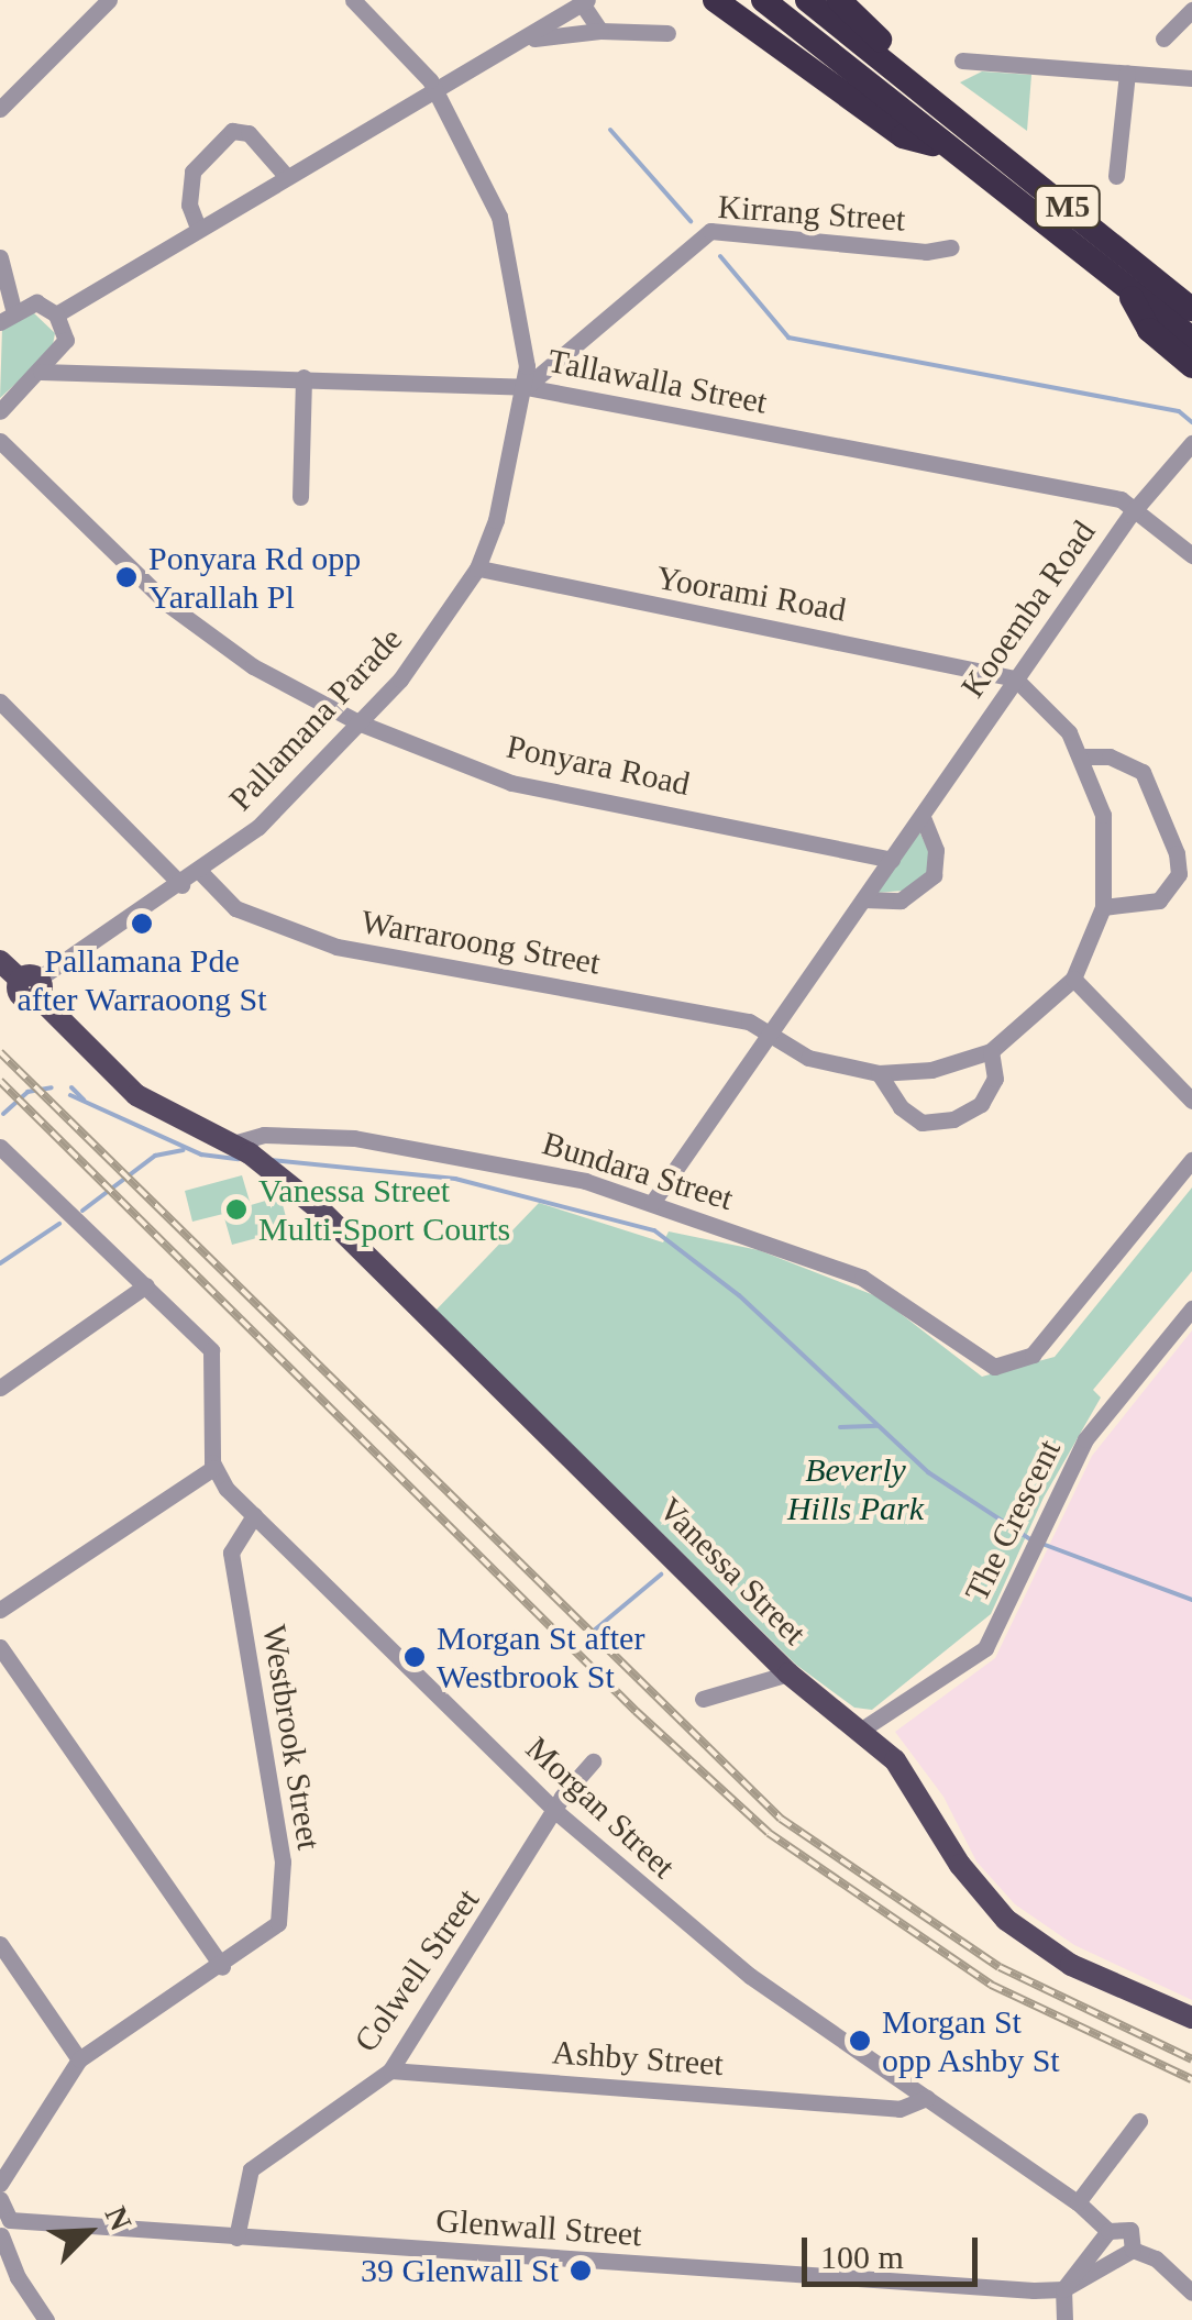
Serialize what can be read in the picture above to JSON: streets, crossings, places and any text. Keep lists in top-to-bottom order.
{
  "streets": {
    "highway": ["M5"],
    "main road": ["Vanessa Street"],
    "street": [
      "Kirrang Street",
      "Tallawalla Street",
      "Yoorami Road",
      "Kooemba Road",
      "Pallamana Parade",
      "Ponyara Road",
      "Warraroong Street",
      "Bundara Street",
      "The Crescent",
      "Westbrook Street",
      "Morgan Street",
      "Colwell Street",
      "Ashby Street",
      "Glenwall Street"
    ]
  },
  "crossings": [
    ["Kirrang Street", "Tallawalla Street"],
    ["Kirrang Street", "Pallamana Parade"],
    ["Tallawalla Street", "Kooemba Road"],
    ["Tallawalla Street", "Pallamana Parade"],
    ["Yoorami Road", "Kooemba Road"],
    ["Yoorami Road", "Pallamana Parade"],
    ["Kooemba Road", "Ponyara Road"],
    ["Kooemba Road", "Warraroong Street"],
    ["Kooemba Road", "Bundara Street"],
    ["Pallamana Parade", "Ponyara Road"],
    ["Pallamana Parade", "Warraroong Street"],
    ["Pallamana Parade", "Vanessa Street"],
    ["Bundara Street", "Vanessa Street"],
    ["The Crescent", "Vanessa Street"],
    ["Westbrook Street", "Morgan Street"],
    ["Westbrook Street", "Glenwall Street"],
    ["Morgan Street", "Colwell Street"],
    ["Morgan Street", "Ashby Street"],
    ["Colwell Street", "Ashby Street"],
    ["Colwell Street", "Glenwall Street"]
  ],
  "parks": ["Beverly Hills Park"],
  "places": [
    "Ponyara Rd opp Yarallah Pl",
    "Pallamana Pde after Warraoong St",
    "Vanessa Street Multi-Sport Courts",
    "Morgan St after Westbrook St",
    "Morgan St opp Ashby St",
    "39 Glenwall St"
  ],
  "scale_bar": "100 m",
  "north": "top right"
}
